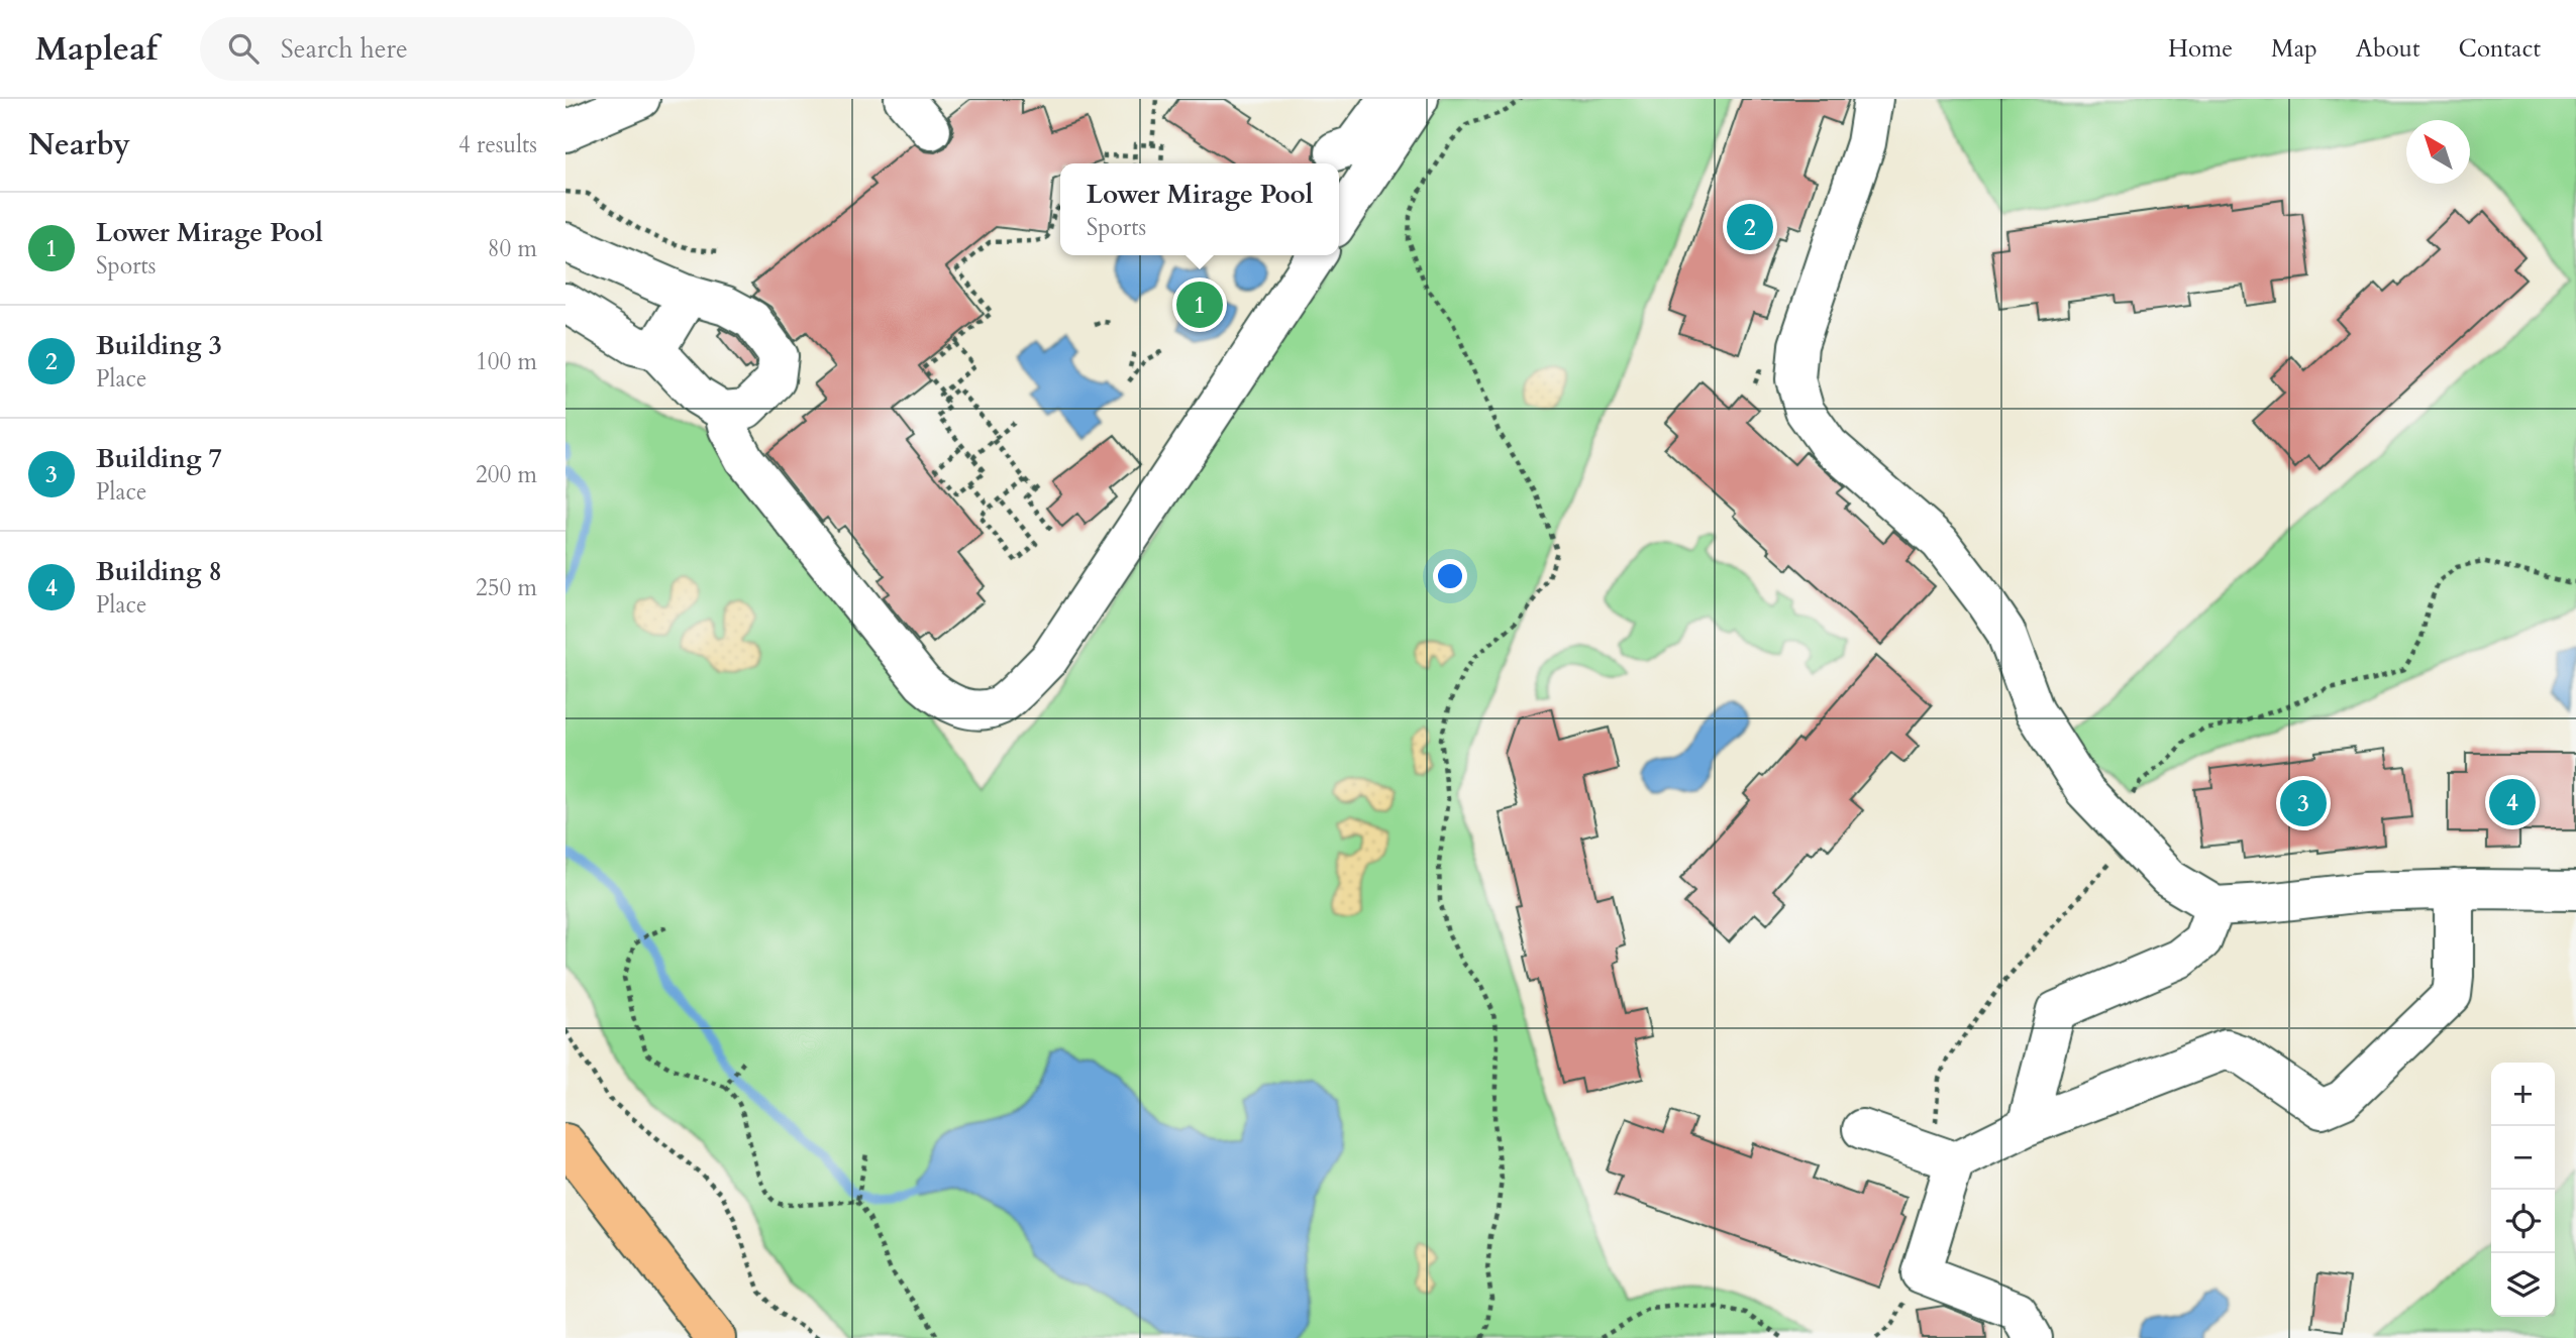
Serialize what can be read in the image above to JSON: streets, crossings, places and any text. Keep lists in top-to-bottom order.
{
  "north": "top left",
  "page": {
    "header": "Mapleaf",
    "search": "Search here",
    "nav": [
      "Home",
      "Map",
      "About",
      "Contact"
    ],
    "heading": ["Nearby", "4 results"],
    "popup": ["Lower Mirage Pool", "Sports"],
    "list": [
      {
        "mark": "1",
        "name": "Lower Mirage Pool",
        "note": "Sports",
        "value": "80 m"
      },
      {
        "mark": "2",
        "name": "Building 3",
        "note": "Place",
        "value": "100 m"
      },
      {
        "mark": "3",
        "name": "Building 7",
        "note": "Place",
        "value": "200 m"
      },
      {
        "mark": "4",
        "name": "Building 8",
        "note": "Place",
        "value": "250 m"
      }
    ],
    "pins": [
      "2",
      "1",
      "4",
      "3"
    ],
    "map_buttons": ["+", "−"]
  }
}
